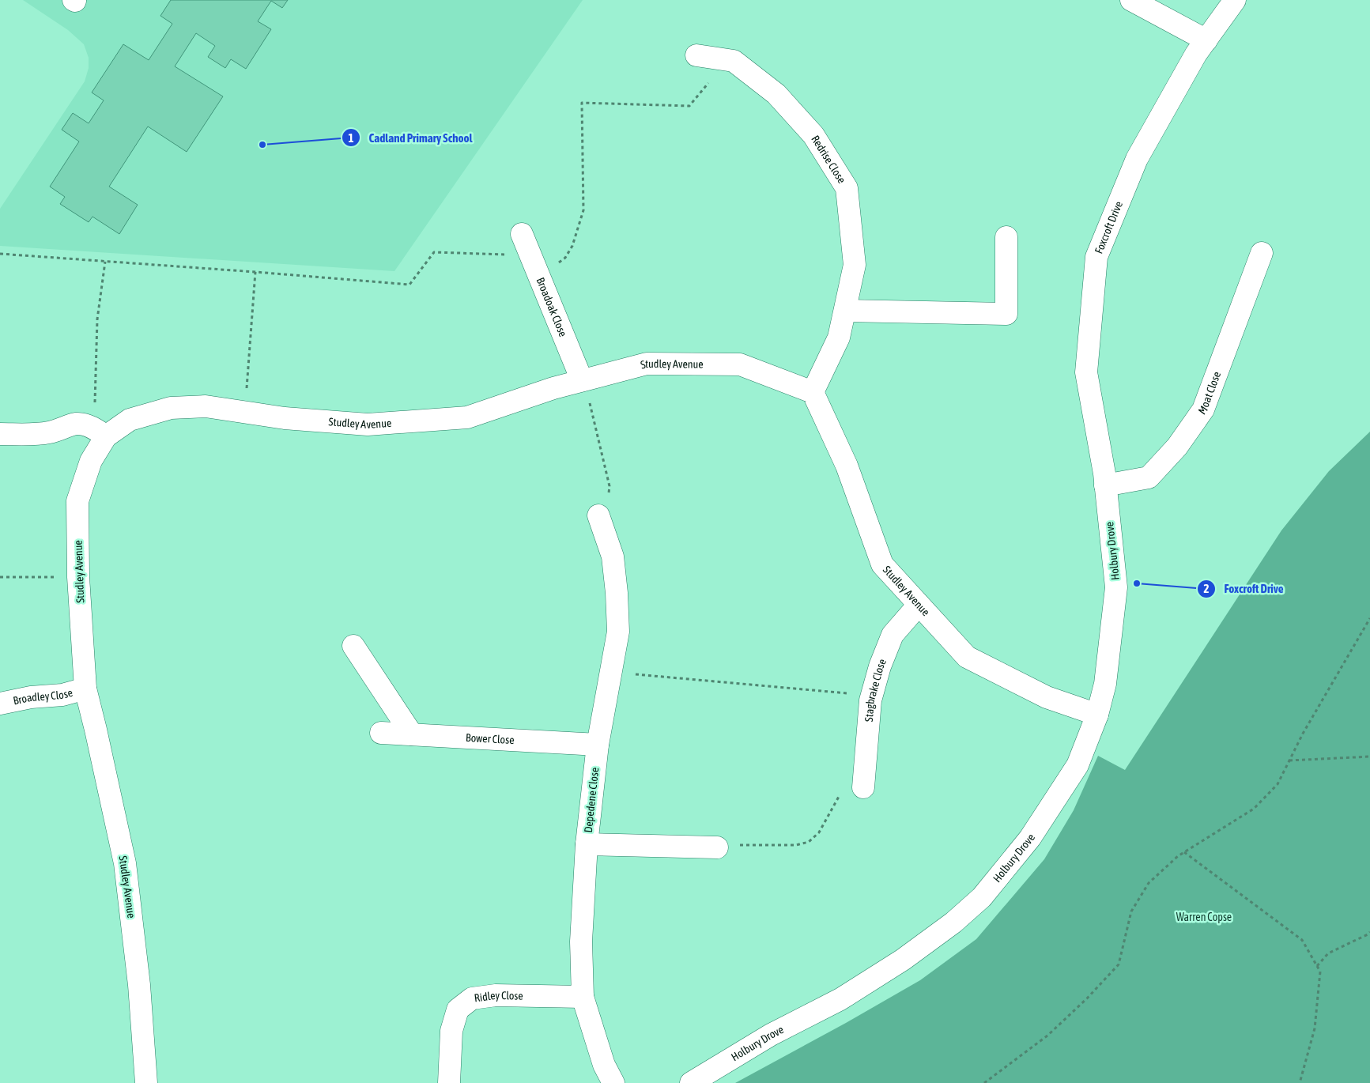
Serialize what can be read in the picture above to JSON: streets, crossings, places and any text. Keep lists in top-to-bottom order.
{
  "streets": {
    "street": [
      "Redrise Close",
      "Foxcroft Drive",
      "Broadoak Close",
      "Studley Avenue",
      "Moat Close",
      "Holbury Drove",
      "Stagbrake Close",
      "Broadley Close",
      "Bower Close",
      "Depedene Close",
      "Ridley Close"
    ]
  },
  "crossings": [
    ["Redrise Close", "Studley Avenue"],
    ["Foxcroft Drive", "Moat Close"],
    ["Foxcroft Drive", "Holbury Drove"],
    ["Broadoak Close", "Studley Avenue"],
    ["Studley Avenue", "Holbury Drove"],
    ["Studley Avenue", "Stagbrake Close"],
    ["Studley Avenue", "Broadley Close"],
    ["Moat Close", "Holbury Drove"],
    ["Bower Close", "Depedene Close"],
    ["Depedene Close", "Ridley Close"]
  ],
  "parks": ["Warren Copse"],
  "places": ["Cadland Primary School", "Foxcroft Drive"]
}
